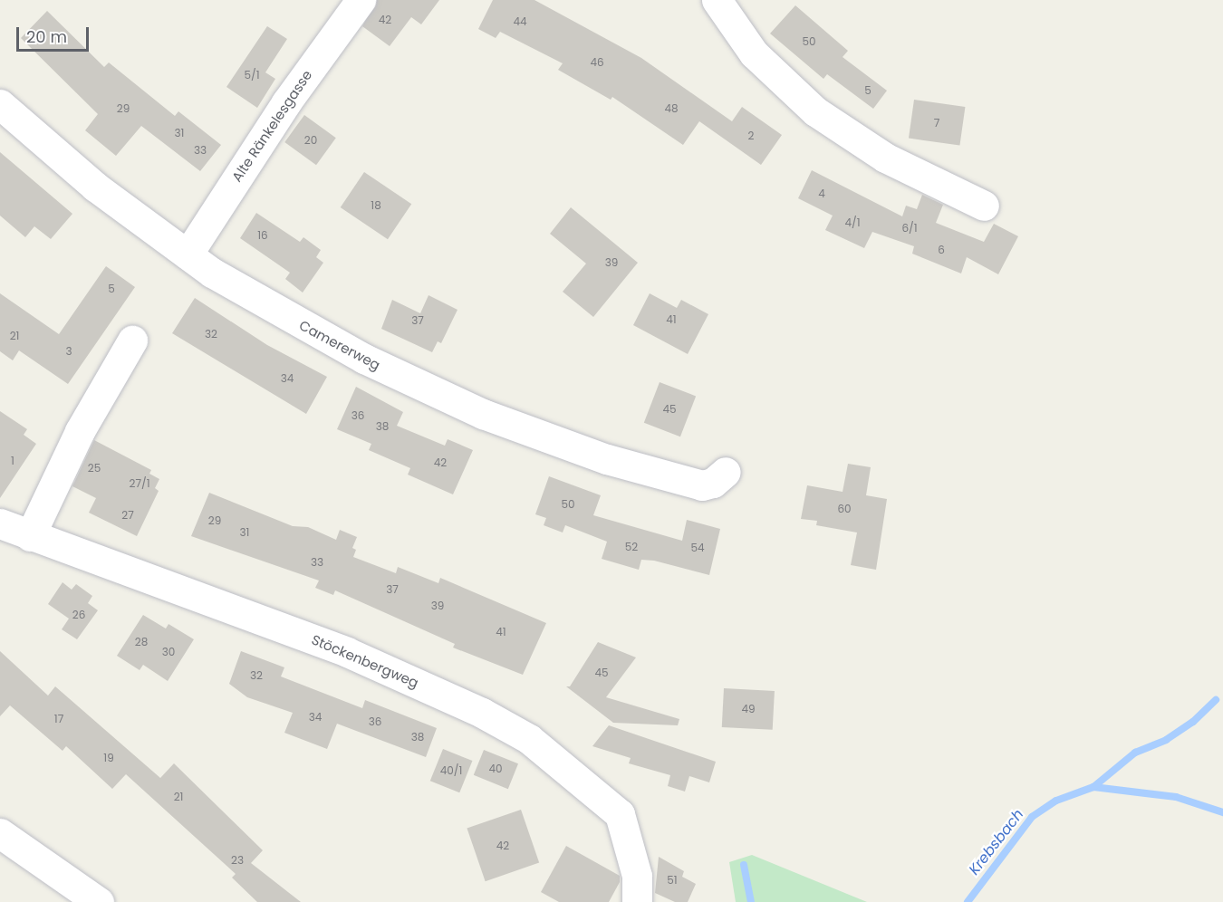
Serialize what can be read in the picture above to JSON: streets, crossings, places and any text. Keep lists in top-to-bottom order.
{
  "streets": {
    "street": ["Alte Ränkelesgasse", "Camererweg", "Stöckenbergweg"]
  },
  "crossings": [
    ["Alte Ränkelesgasse", "Camererweg"]
  ],
  "water": ["Krebsbach"],
  "house_numbers": [
    "42",
    "44",
    "50",
    "46",
    "5/1",
    "5",
    "29",
    "48",
    "7",
    "31",
    "2",
    "20",
    "33",
    "4",
    "18",
    "4/1",
    "6/1",
    "16",
    "6",
    "39",
    "5",
    "41",
    "37",
    "32",
    "21",
    "3",
    "34",
    "45",
    "36",
    "38",
    "1",
    "42",
    "25",
    "27/1",
    "50",
    "60",
    "27",
    "29",
    "31",
    "52",
    "54",
    "33",
    "37",
    "39",
    "26",
    "41",
    "28",
    "30",
    "45",
    "32",
    "49",
    "34",
    "17",
    "36",
    "38",
    "19",
    "40",
    "40/1",
    "21",
    "42",
    "23",
    "51"
  ],
  "scale_bar": "20 m"
}
